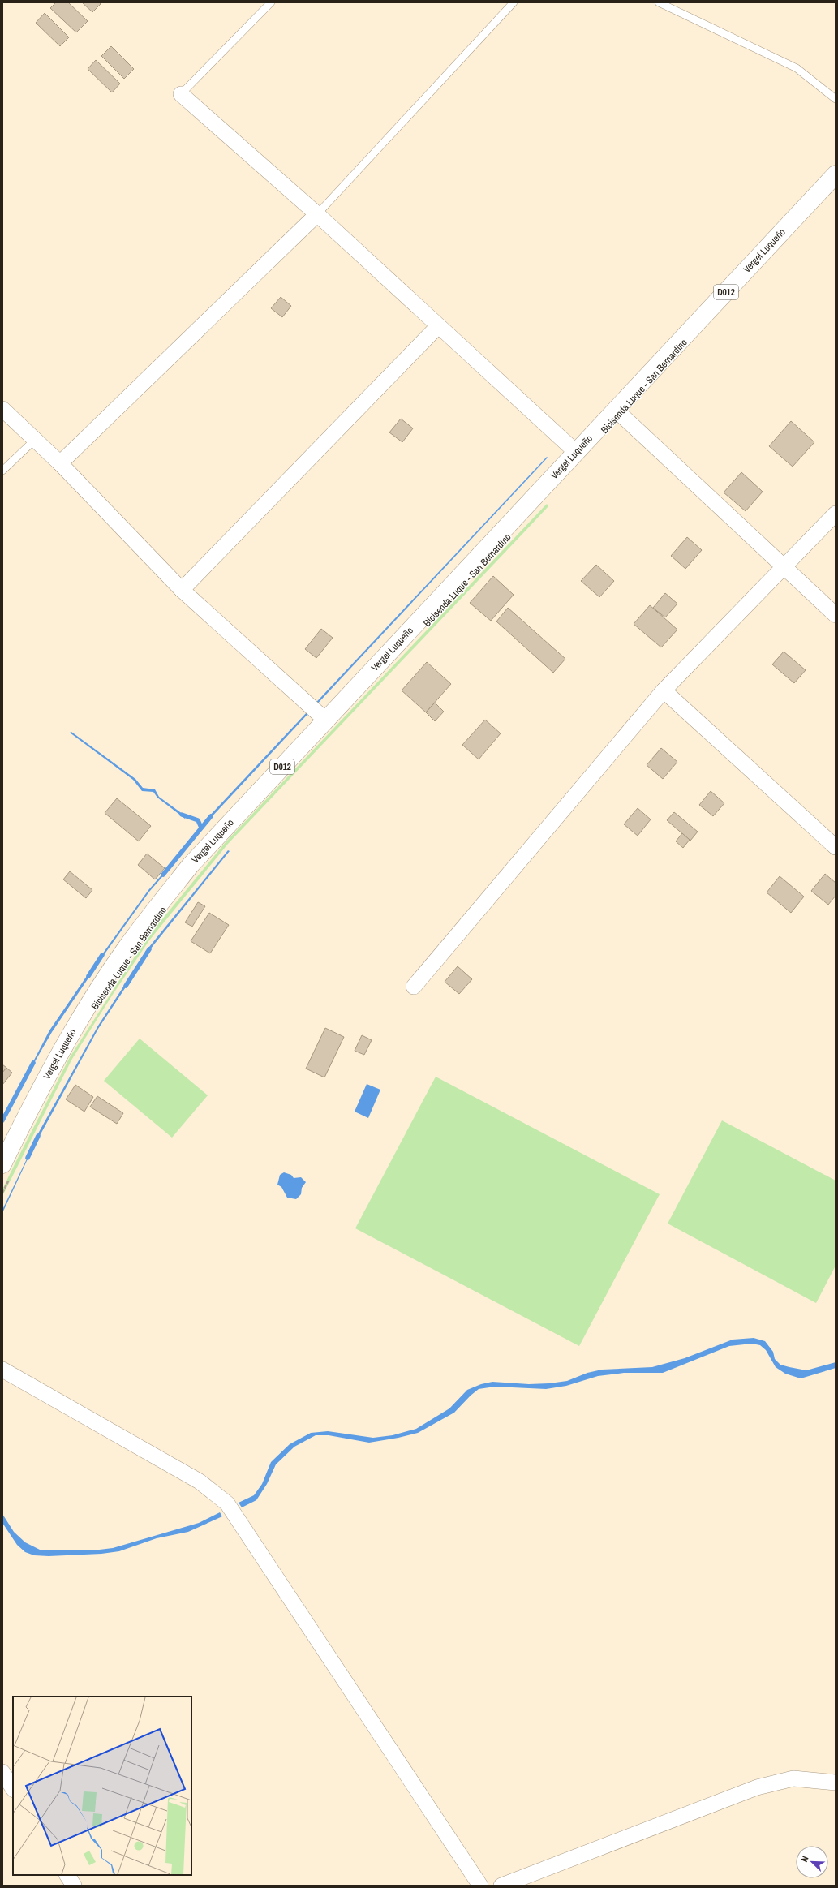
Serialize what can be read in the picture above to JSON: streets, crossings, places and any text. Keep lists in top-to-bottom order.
{
  "streets": {
    "main road": ["Vergel Luqueño", "D012"]
  },
  "north": "top left"
}
